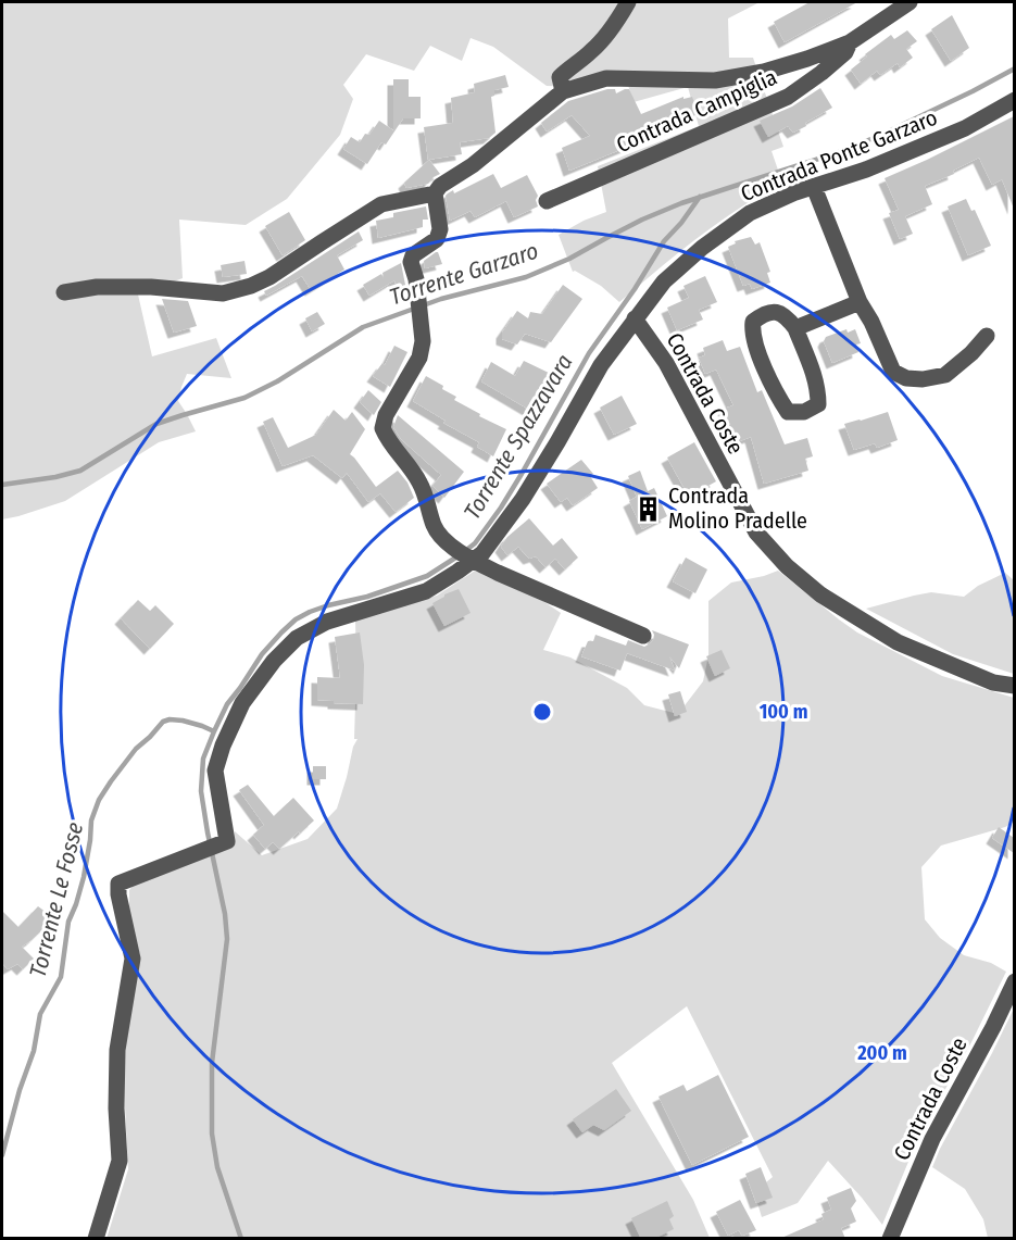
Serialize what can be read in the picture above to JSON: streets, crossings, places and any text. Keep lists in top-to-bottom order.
{
  "streets": {
    "street": ["Contrada Campiglia", "Contrada Ponte Garzaro", "Contrada Coste"]
  },
  "crossings": [
    ["Contrada Ponte Garzaro", "Contrada Coste"]
  ],
  "water": ["Torrente Garzaro", "Torrente Spazzavara", "Torrente Le Fosse"],
  "places": {
    "building": ["Contrada Molino Pradelle"]
  },
  "rings": ["100 m", "200 m"]
}
